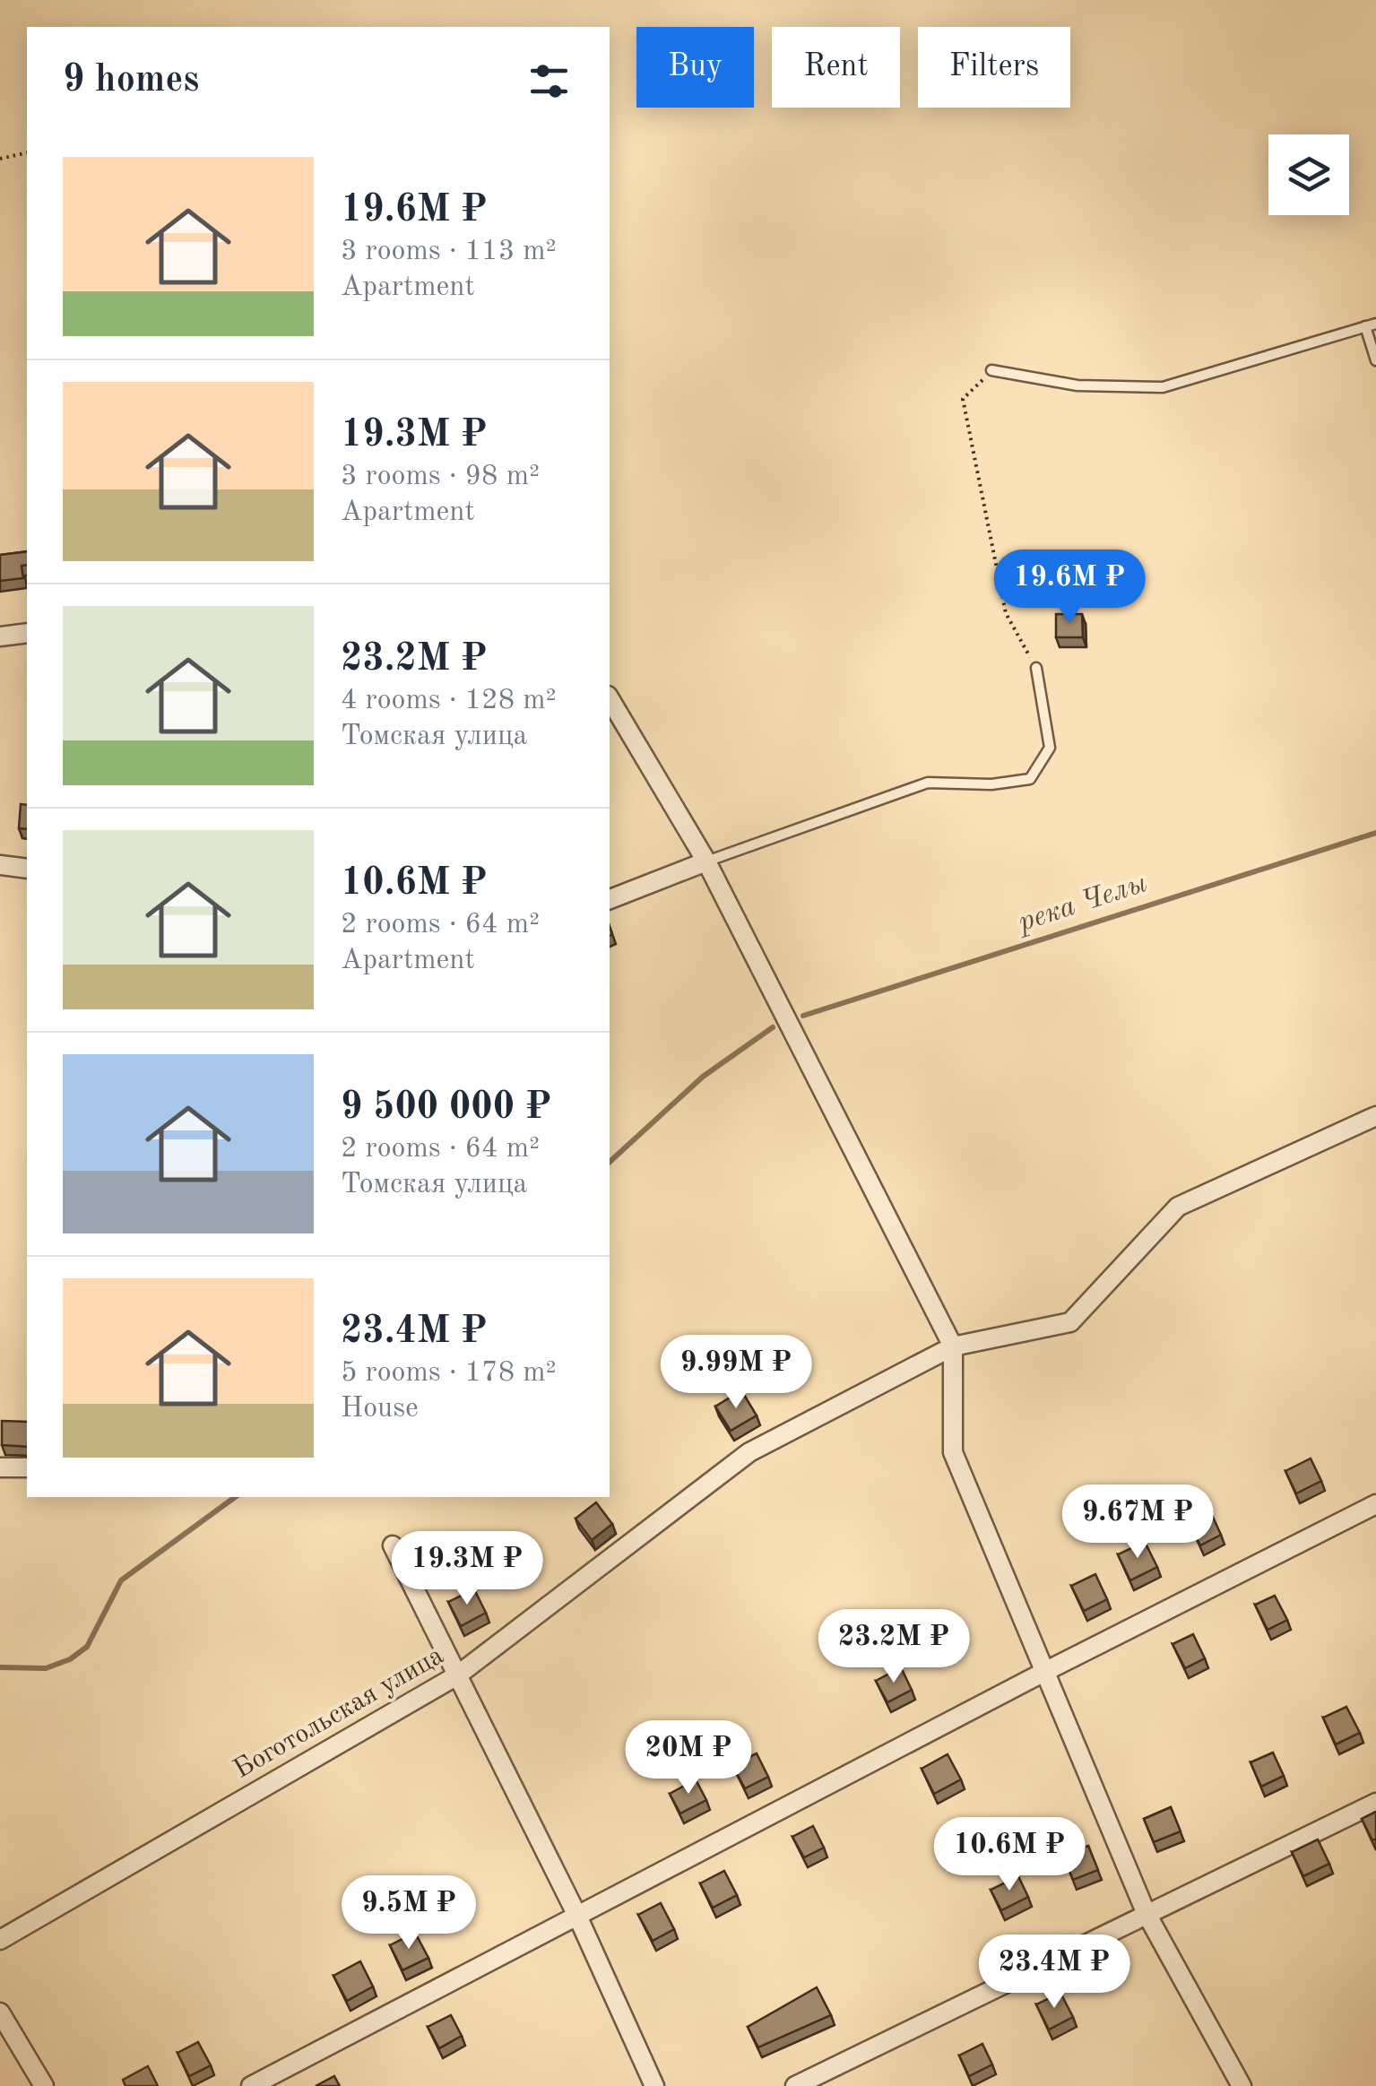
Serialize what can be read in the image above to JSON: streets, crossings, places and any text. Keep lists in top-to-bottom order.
{
  "streets": {
    "street": ["Боготольская улица"]
  },
  "water": ["река Челы"],
  "page": {
    "chip": ["Buy", "Rent", "Filters"],
    "heading": "9 homes",
    "list": [
      {
        "name": "19.6M ₽",
        "note": "3 rooms · 113 m² · Apartment"
      },
      {
        "name": "19.3M ₽",
        "note": "3 rooms · 98 m² · Apartment"
      },
      {
        "name": "23.2M ₽",
        "note": "4 rooms · 128 m² · Томская улица"
      },
      {
        "name": "10.6M ₽",
        "note": "2 rooms · 64 m² · Apartment"
      },
      {
        "name": "9 500 000 ₽",
        "note": "2 rooms · 64 m² · Томская улица"
      },
      {
        "name": "23.4M ₽",
        "note": "5 rooms · 178 m² · House"
      }
    ],
    "price": [
      "19.6M ₽",
      "9.99M ₽",
      "9.67M ₽",
      "19.3M ₽",
      "23.2M ₽",
      "20M ₽",
      "10.6M ₽",
      "9.5M ₽",
      "23.4M ₽"
    ]
  }
}
